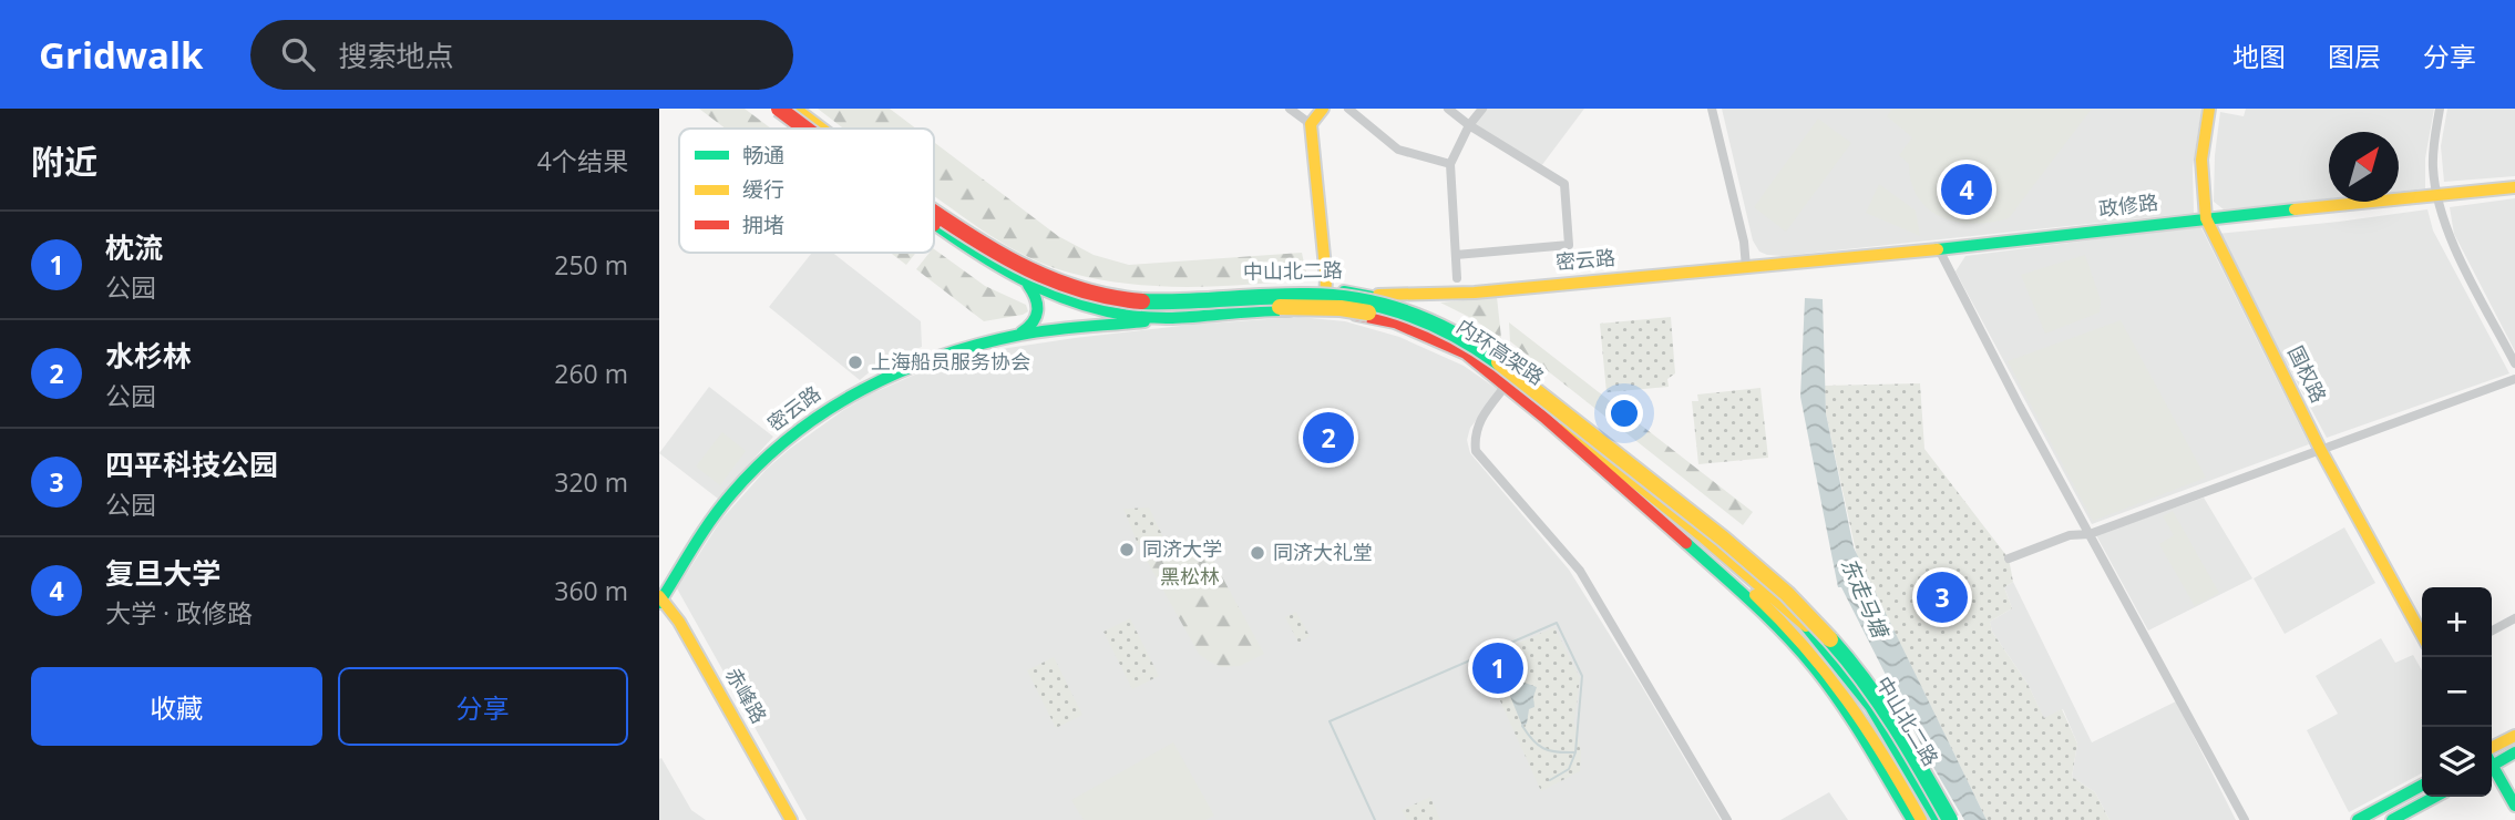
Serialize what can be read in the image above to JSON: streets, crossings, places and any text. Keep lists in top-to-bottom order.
{
  "streets": {
    "main road": [
      "政修路",
      "密云路",
      "中山北二路",
      "内环高架路",
      "国权路",
      "赤峰路"
    ]
  },
  "crossings": [
    ["政修路", "密云路"],
    ["政修路", "国权路"],
    ["密云路", "中山北二路"],
    ["密云路", "赤峰路"],
    ["中山北二路", "内环高架路"]
  ],
  "water": ["东走马塘"],
  "parks": ["黑松林"],
  "places": ["上海船员服务协会", "同济大学", "同济大礼堂"],
  "legend": ["畅通", "缓行", "拥堵"],
  "north": "top right",
  "page": {
    "header": "Gridwalk",
    "search": "搜索地点",
    "nav": ["地图", "图层", "分享"],
    "heading": ["附近", "4个结果"],
    "pins": [
      "4",
      "2",
      "3",
      "1"
    ],
    "list": [
      {
        "mark": "1",
        "name": "枕流",
        "note": "公园",
        "value": "250 m"
      },
      {
        "mark": "2",
        "name": "水杉林",
        "note": "公园",
        "value": "260 m"
      },
      {
        "mark": "3",
        "name": "四平科技公园",
        "note": "公园",
        "value": "320 m"
      },
      {
        "mark": "4",
        "name": "复旦大学",
        "note": "大学 · 政修路",
        "value": "360 m"
      }
    ],
    "map_buttons": ["+", "−"],
    "buttons": ["收藏", "分享"]
  }
}
